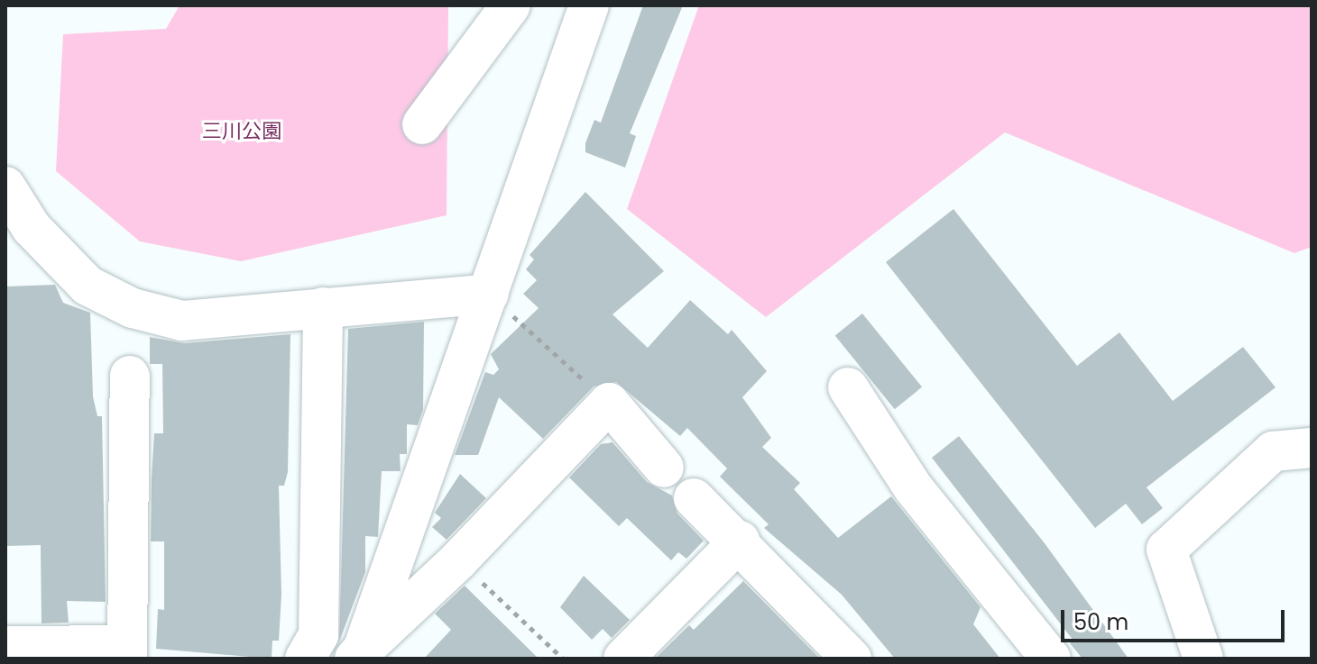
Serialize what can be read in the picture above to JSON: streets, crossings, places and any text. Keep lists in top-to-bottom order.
{
  "parks": ["三川公園"],
  "scale_bar": "50 m"
}
